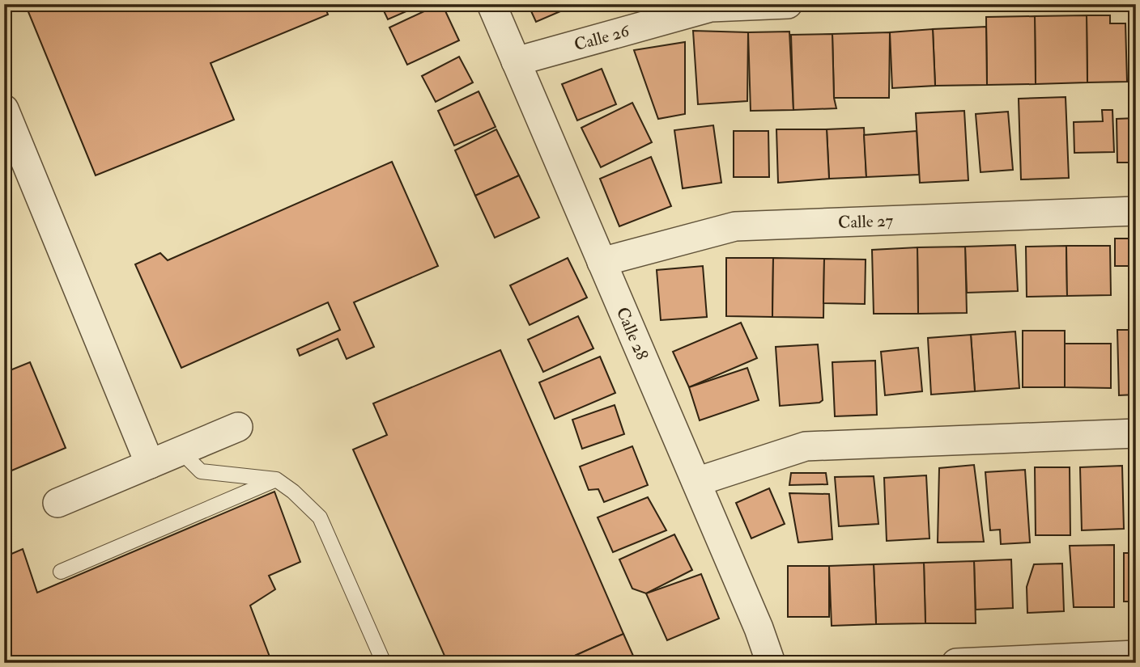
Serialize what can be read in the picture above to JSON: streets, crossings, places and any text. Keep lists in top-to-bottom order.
{
  "streets": {
    "street": ["Calle 26", "Calle 27", "Calle 28"]
  },
  "crossings": [
    ["Calle 26", "Calle 28"],
    ["Calle 27", "Calle 28"]
  ]
}
